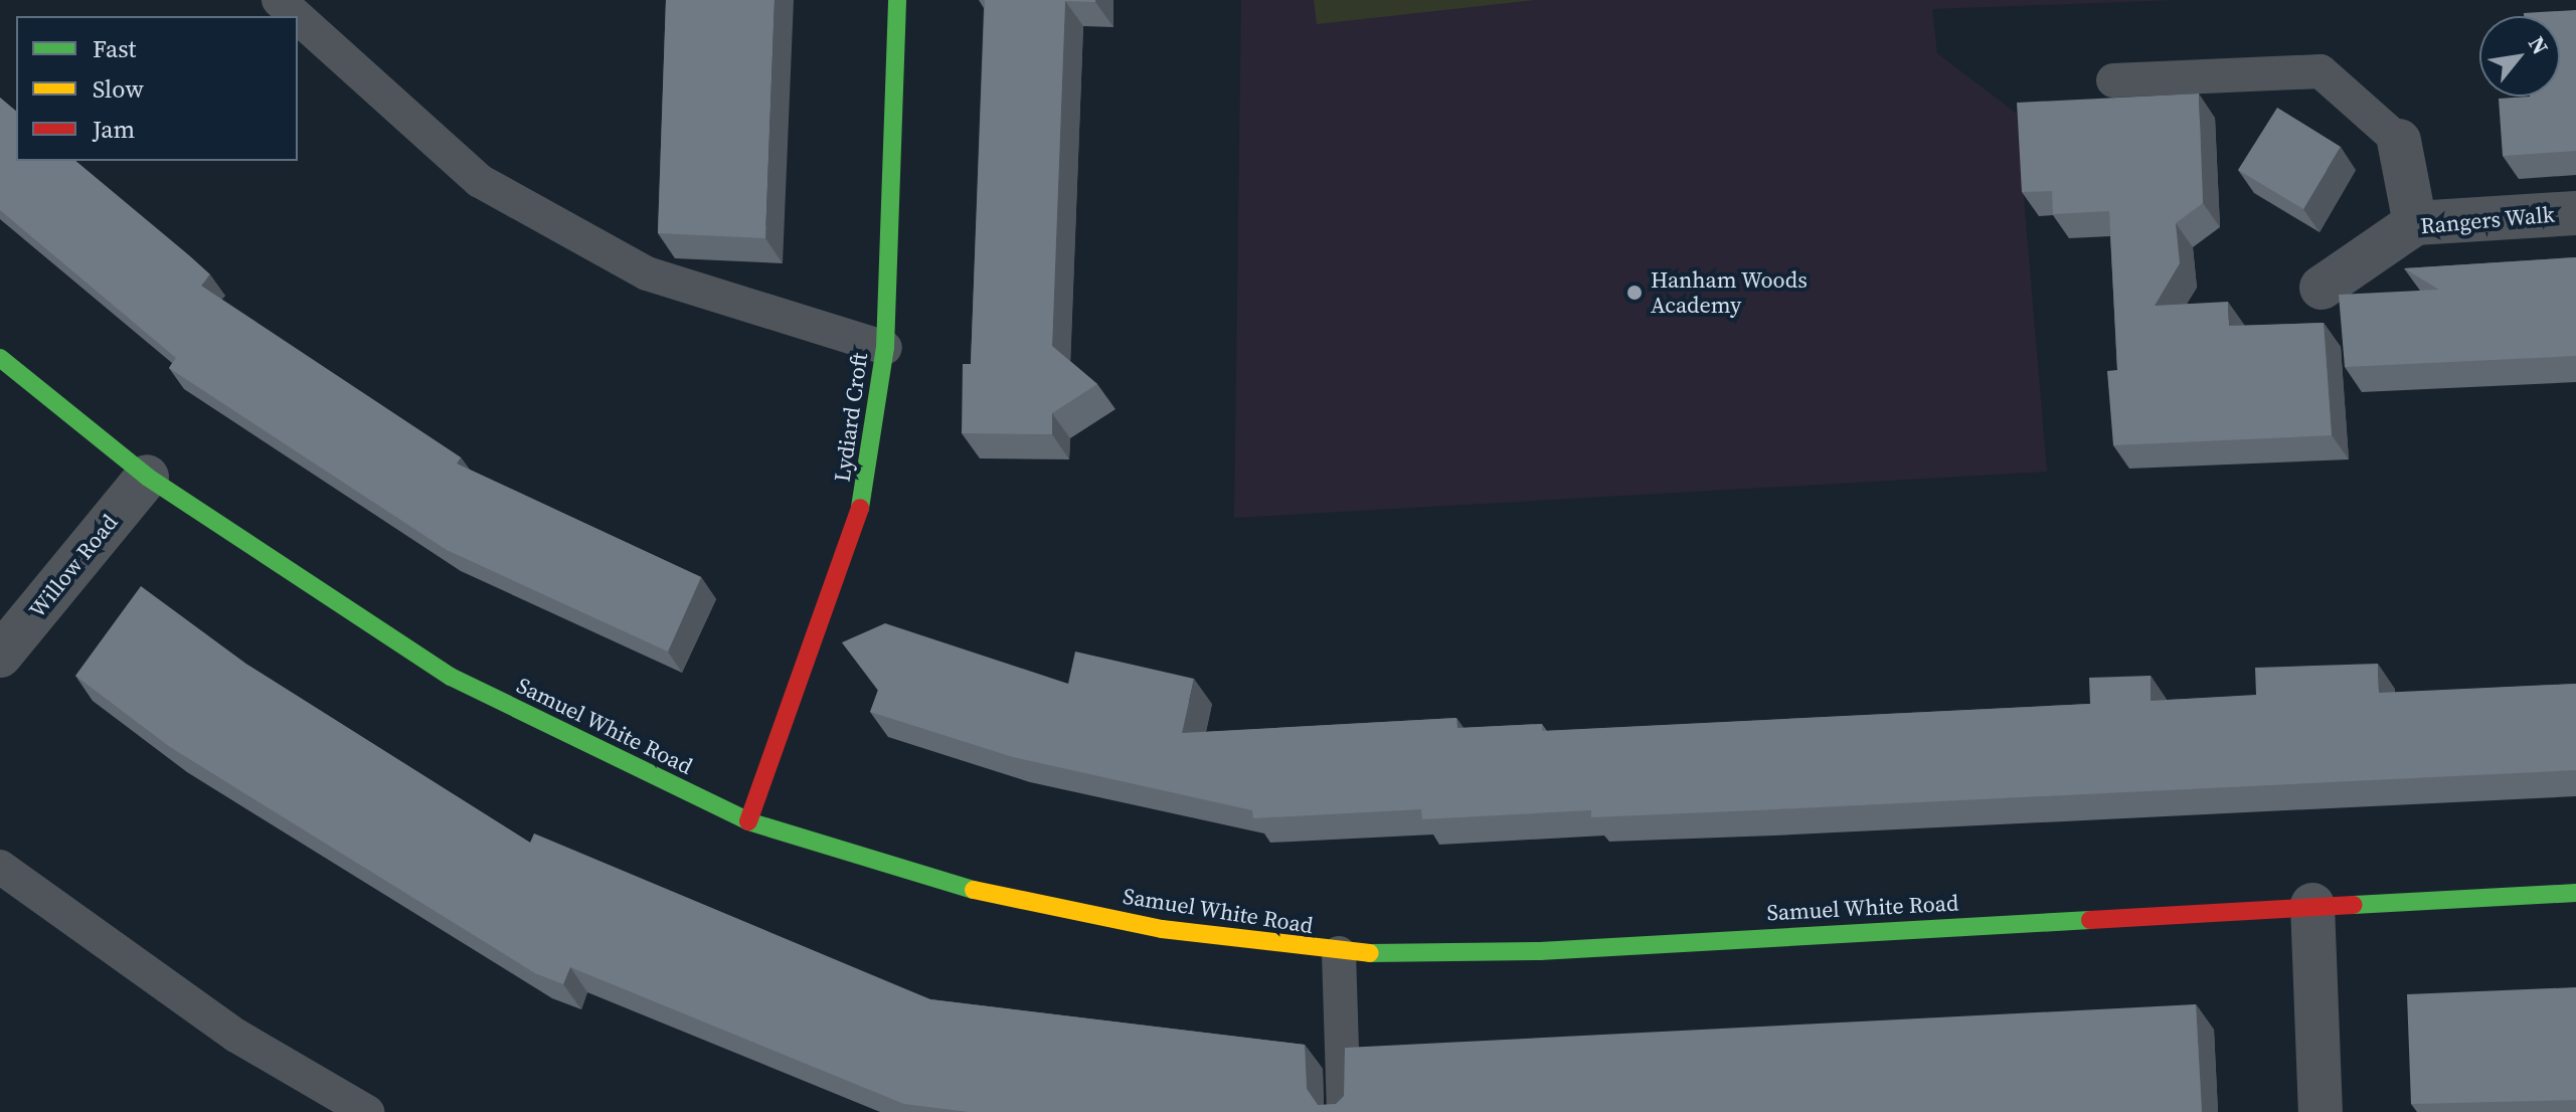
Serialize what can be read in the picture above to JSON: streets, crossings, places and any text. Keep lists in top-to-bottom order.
{
  "streets": {
    "street": [
      "Rangers Walk",
      "Lydiard Croft",
      "Willow Road",
      "Samuel White Road"
    ]
  },
  "crossings": [
    ["Lydiard Croft", "Samuel White Road"],
    ["Willow Road", "Samuel White Road"]
  ],
  "places": ["Hanham Woods Academy"],
  "legend": ["Fast", "Slow", "Jam"],
  "north": "top right"
}
